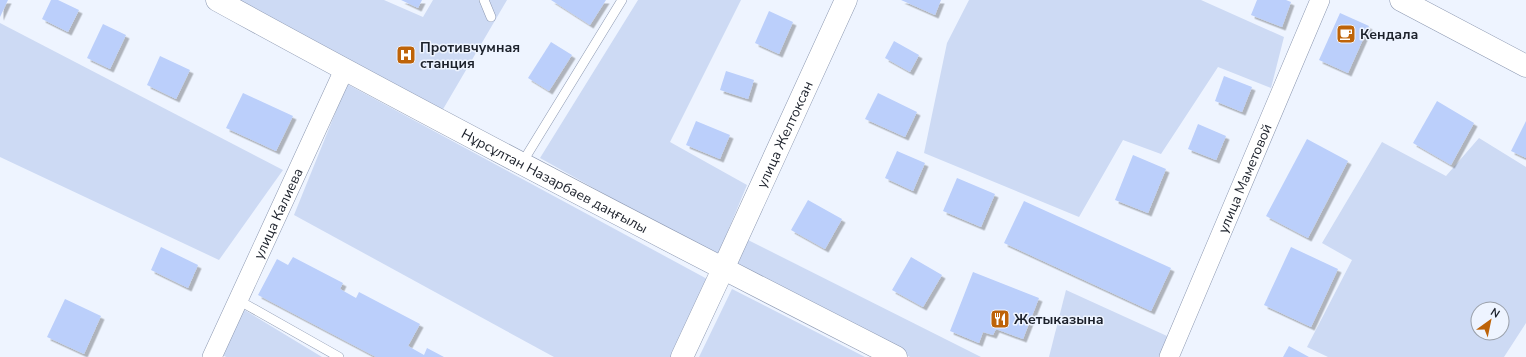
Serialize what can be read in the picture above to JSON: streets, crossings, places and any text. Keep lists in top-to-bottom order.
{
  "streets": {
    "main road": ["улица Желтоксан", "Нұрсұлтан Назарбаев даңғылы"],
    "street": ["улица Маметовой", "улица Калиева"]
  },
  "crossings": [
    ["улица Желтоксан", "Нұрсұлтан Назарбаев даңғылы"],
    ["Нұрсұлтан Назарбаев даңғылы", "улица Калиева"]
  ],
  "places": {
    "cafe": ["Кендала"],
    "hospital": ["Противчумная станция"],
    "restaurant": ["Жетыказына"]
  },
  "north": "top right"
}
